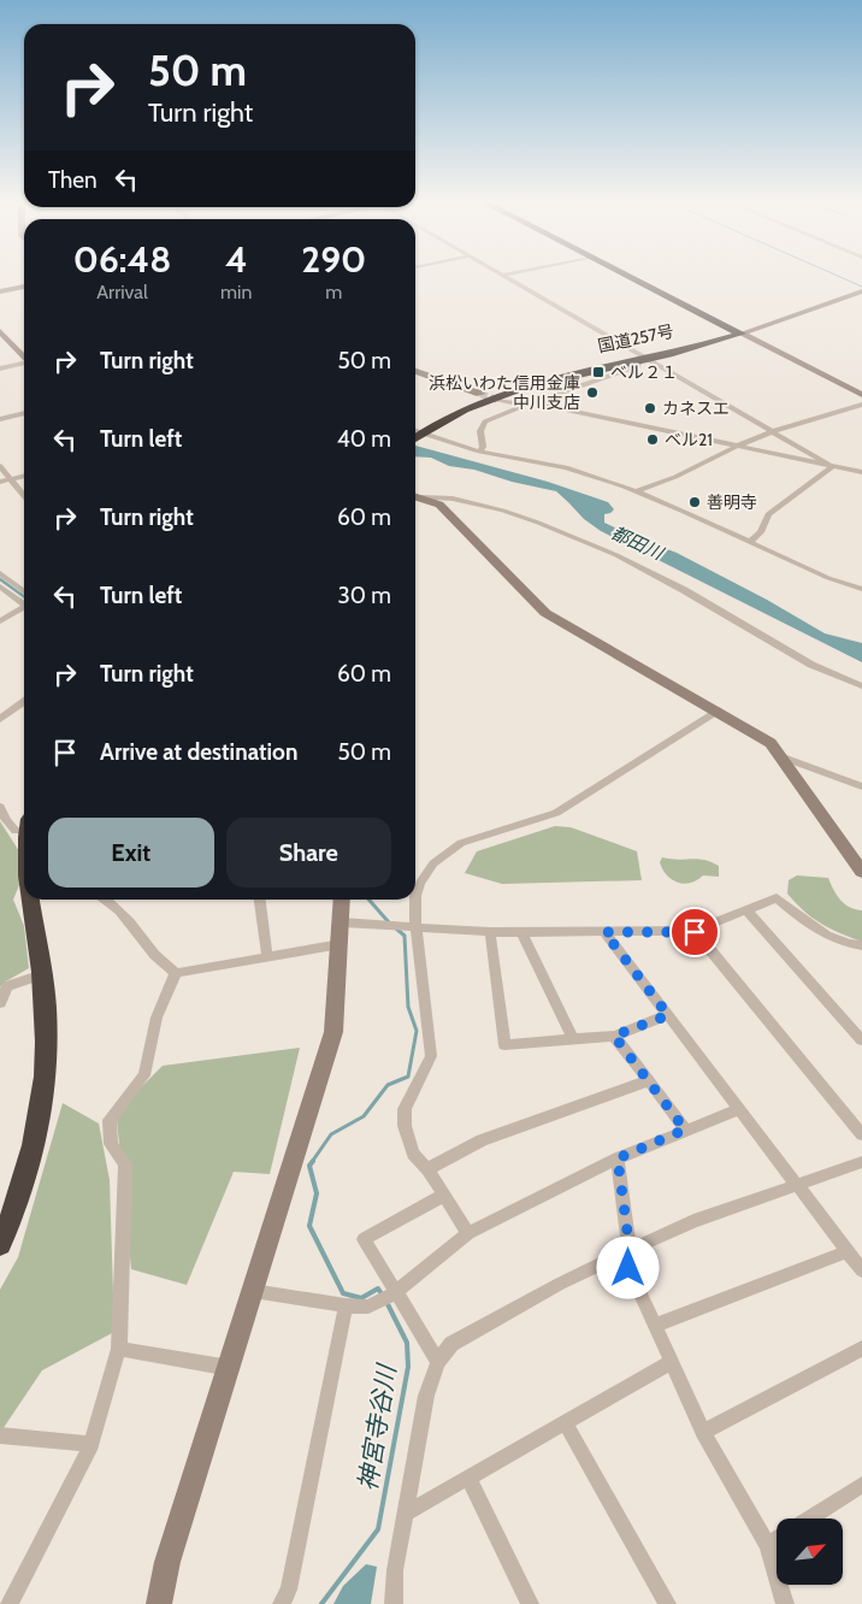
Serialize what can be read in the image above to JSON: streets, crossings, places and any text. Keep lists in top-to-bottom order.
{
  "streets": {
    "highway": ["国道257号"]
  },
  "water": ["都田川", "神宮寺谷川"],
  "places": {
    "transit": ["ベル２１"],
    "other": [
      "浜松いわた信用金庫 中川支店",
      "カネスエ",
      "ベル21",
      "善明寺"
    ]
  },
  "north": "top right",
  "page": {
    "turn": ["50 m", "Turn right"],
    "then": "Then",
    "eta": [
      "06:48",
      "Arrival",
      "4",
      "min",
      "290",
      "m"
    ],
    "list": [
      {
        "name": "Turn right",
        "value": "50 m"
      },
      {
        "name": "Turn left",
        "value": "40 m"
      },
      {
        "name": "Turn right",
        "value": "60 m"
      },
      {
        "name": "Turn left",
        "value": "30 m"
      },
      {
        "name": "Turn right",
        "value": "60 m"
      },
      {
        "name": "Arrive at destination",
        "value": "50 m"
      }
    ],
    "buttons": ["Exit", "Share"]
  }
}
